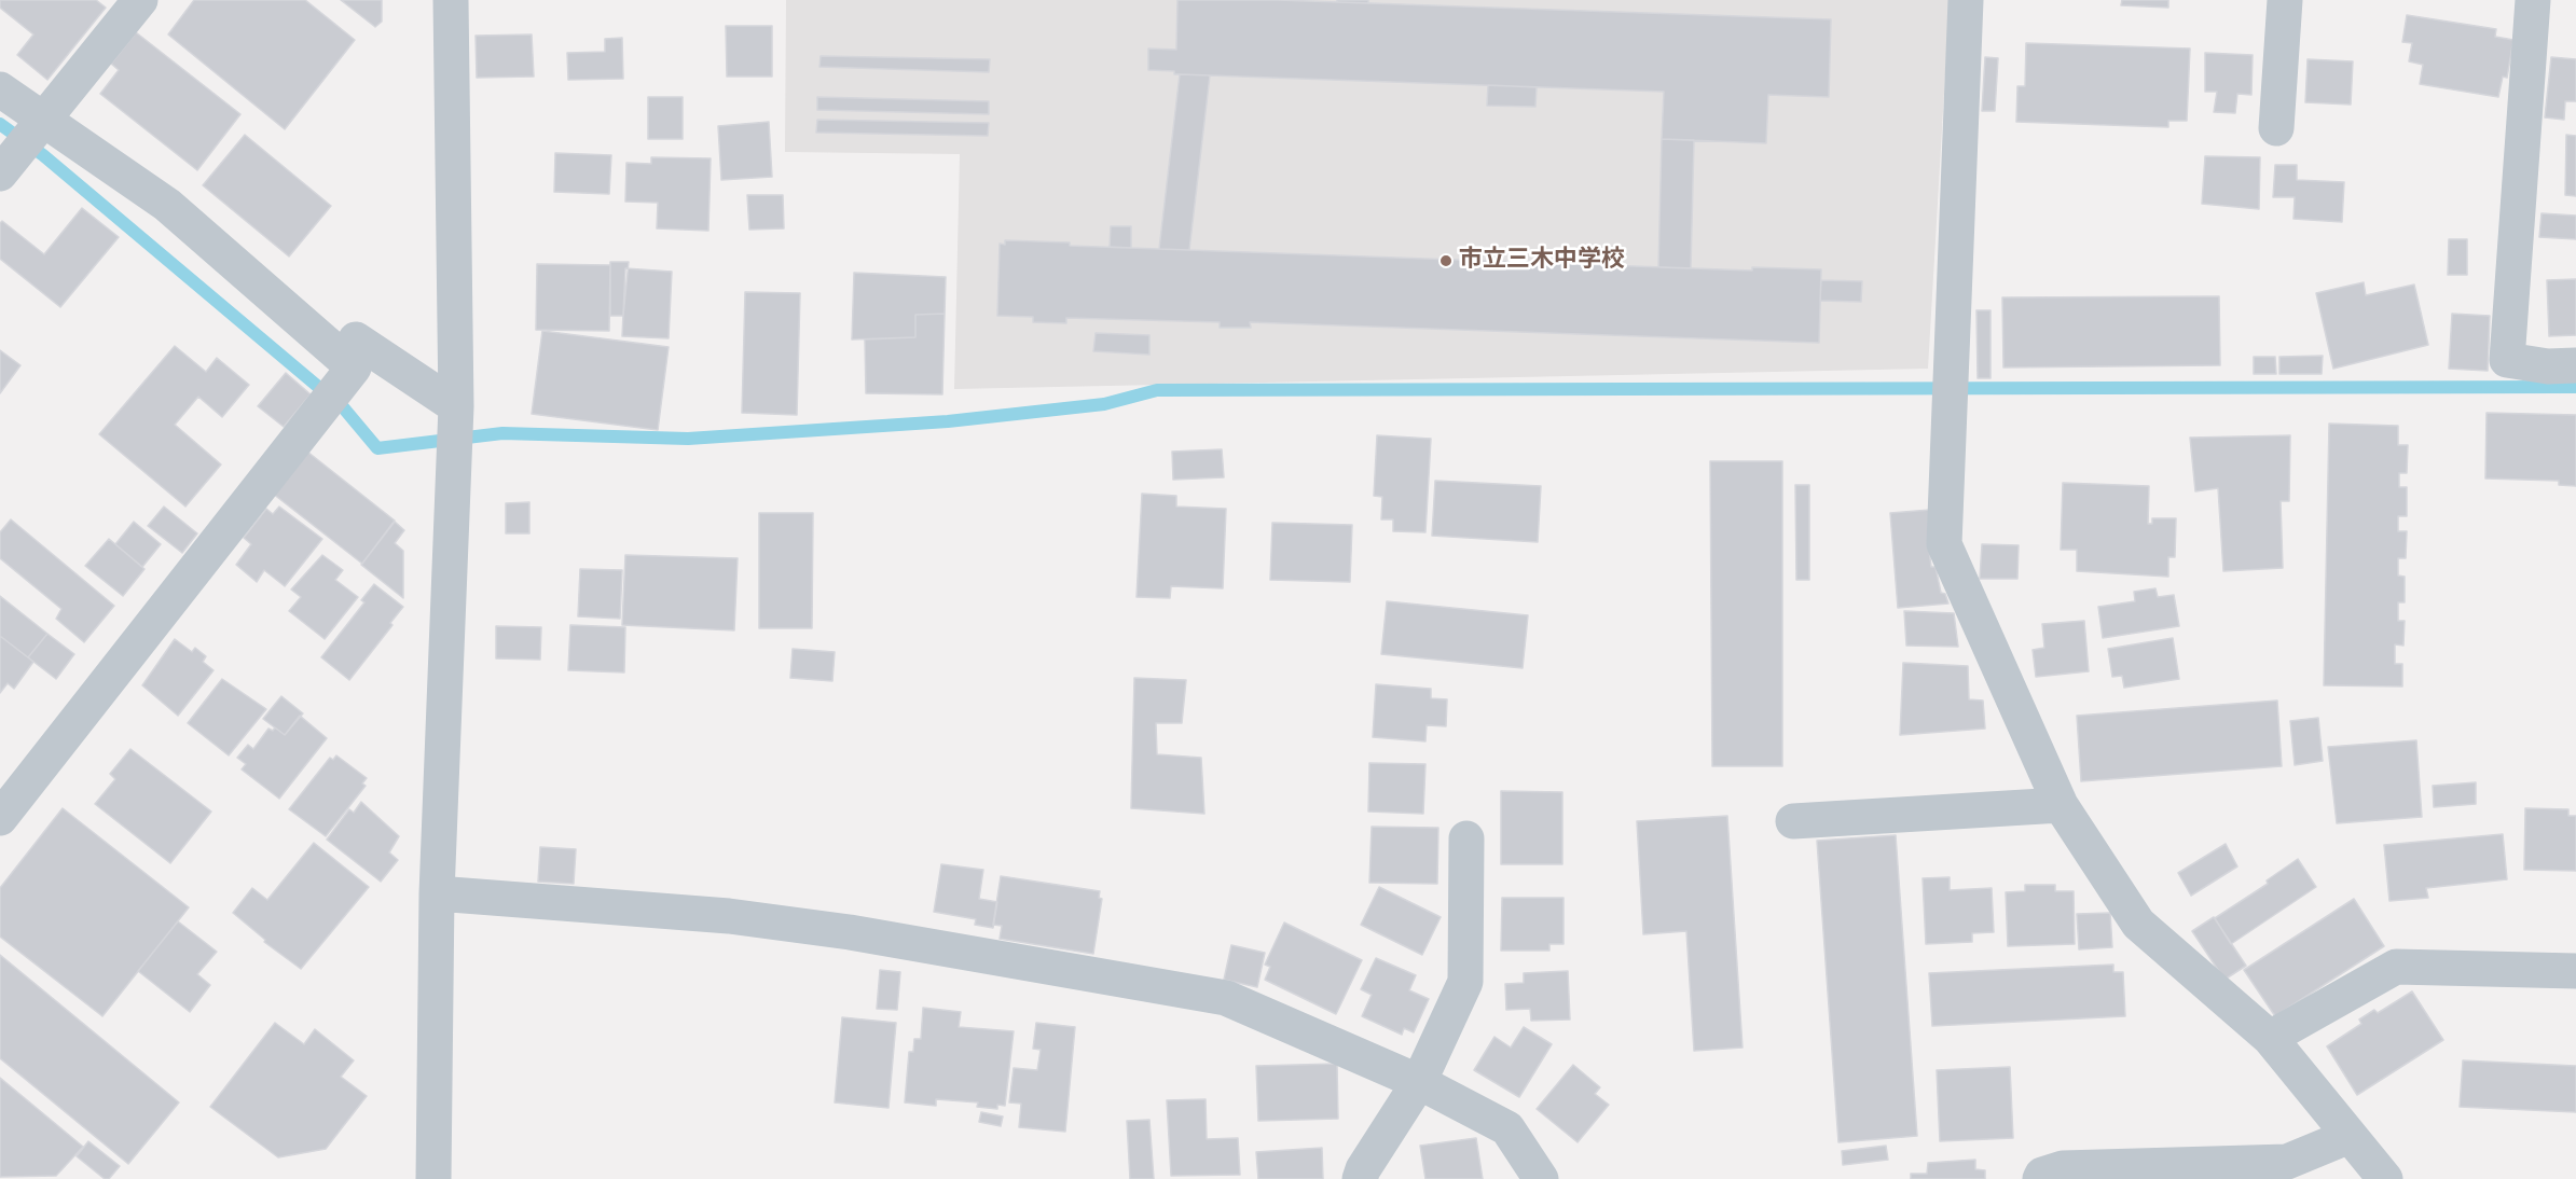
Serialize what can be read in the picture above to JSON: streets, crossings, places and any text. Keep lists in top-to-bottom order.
{
  "places": ["市立三木中学校"]
}
